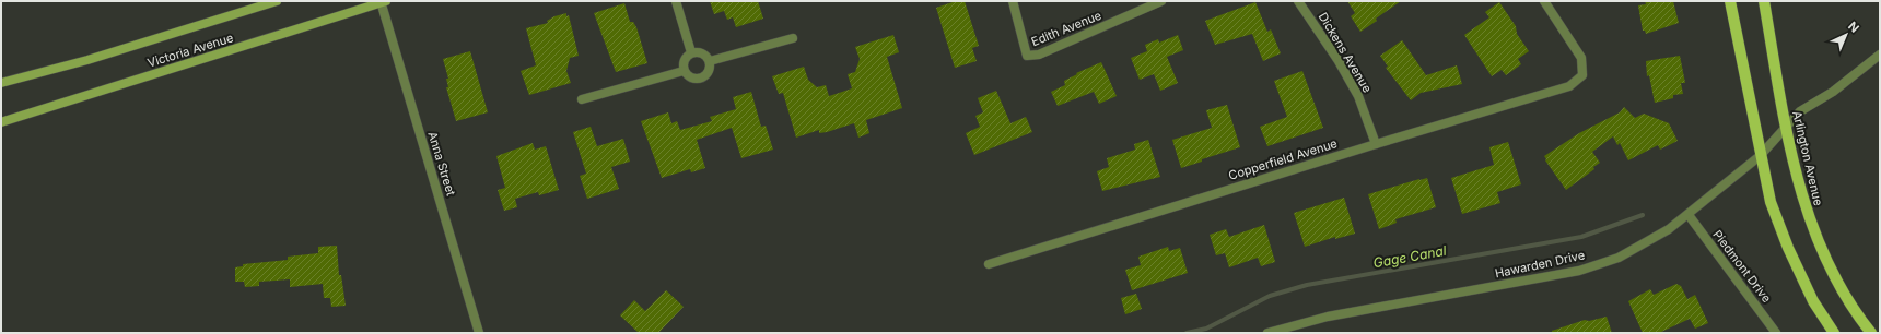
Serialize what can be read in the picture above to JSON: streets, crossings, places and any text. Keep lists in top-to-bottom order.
{
  "streets": {
    "main road": ["Victoria Avenue", "Arlington Avenue"],
    "street": [
      "Edith Avenue",
      "Dickens Avenue",
      "Copperfield Avenue",
      "Anna Street",
      "Hawarden Drive",
      "Piedmont Drive"
    ]
  },
  "crossings": [
    ["Victoria Avenue", "Anna Street"],
    ["Dickens Avenue", "Copperfield Avenue"],
    ["Arlington Avenue", "Hawarden Drive"],
    ["Hawarden Drive", "Piedmont Drive"]
  ],
  "water": ["Gage Canal"],
  "north": "top right"
}
